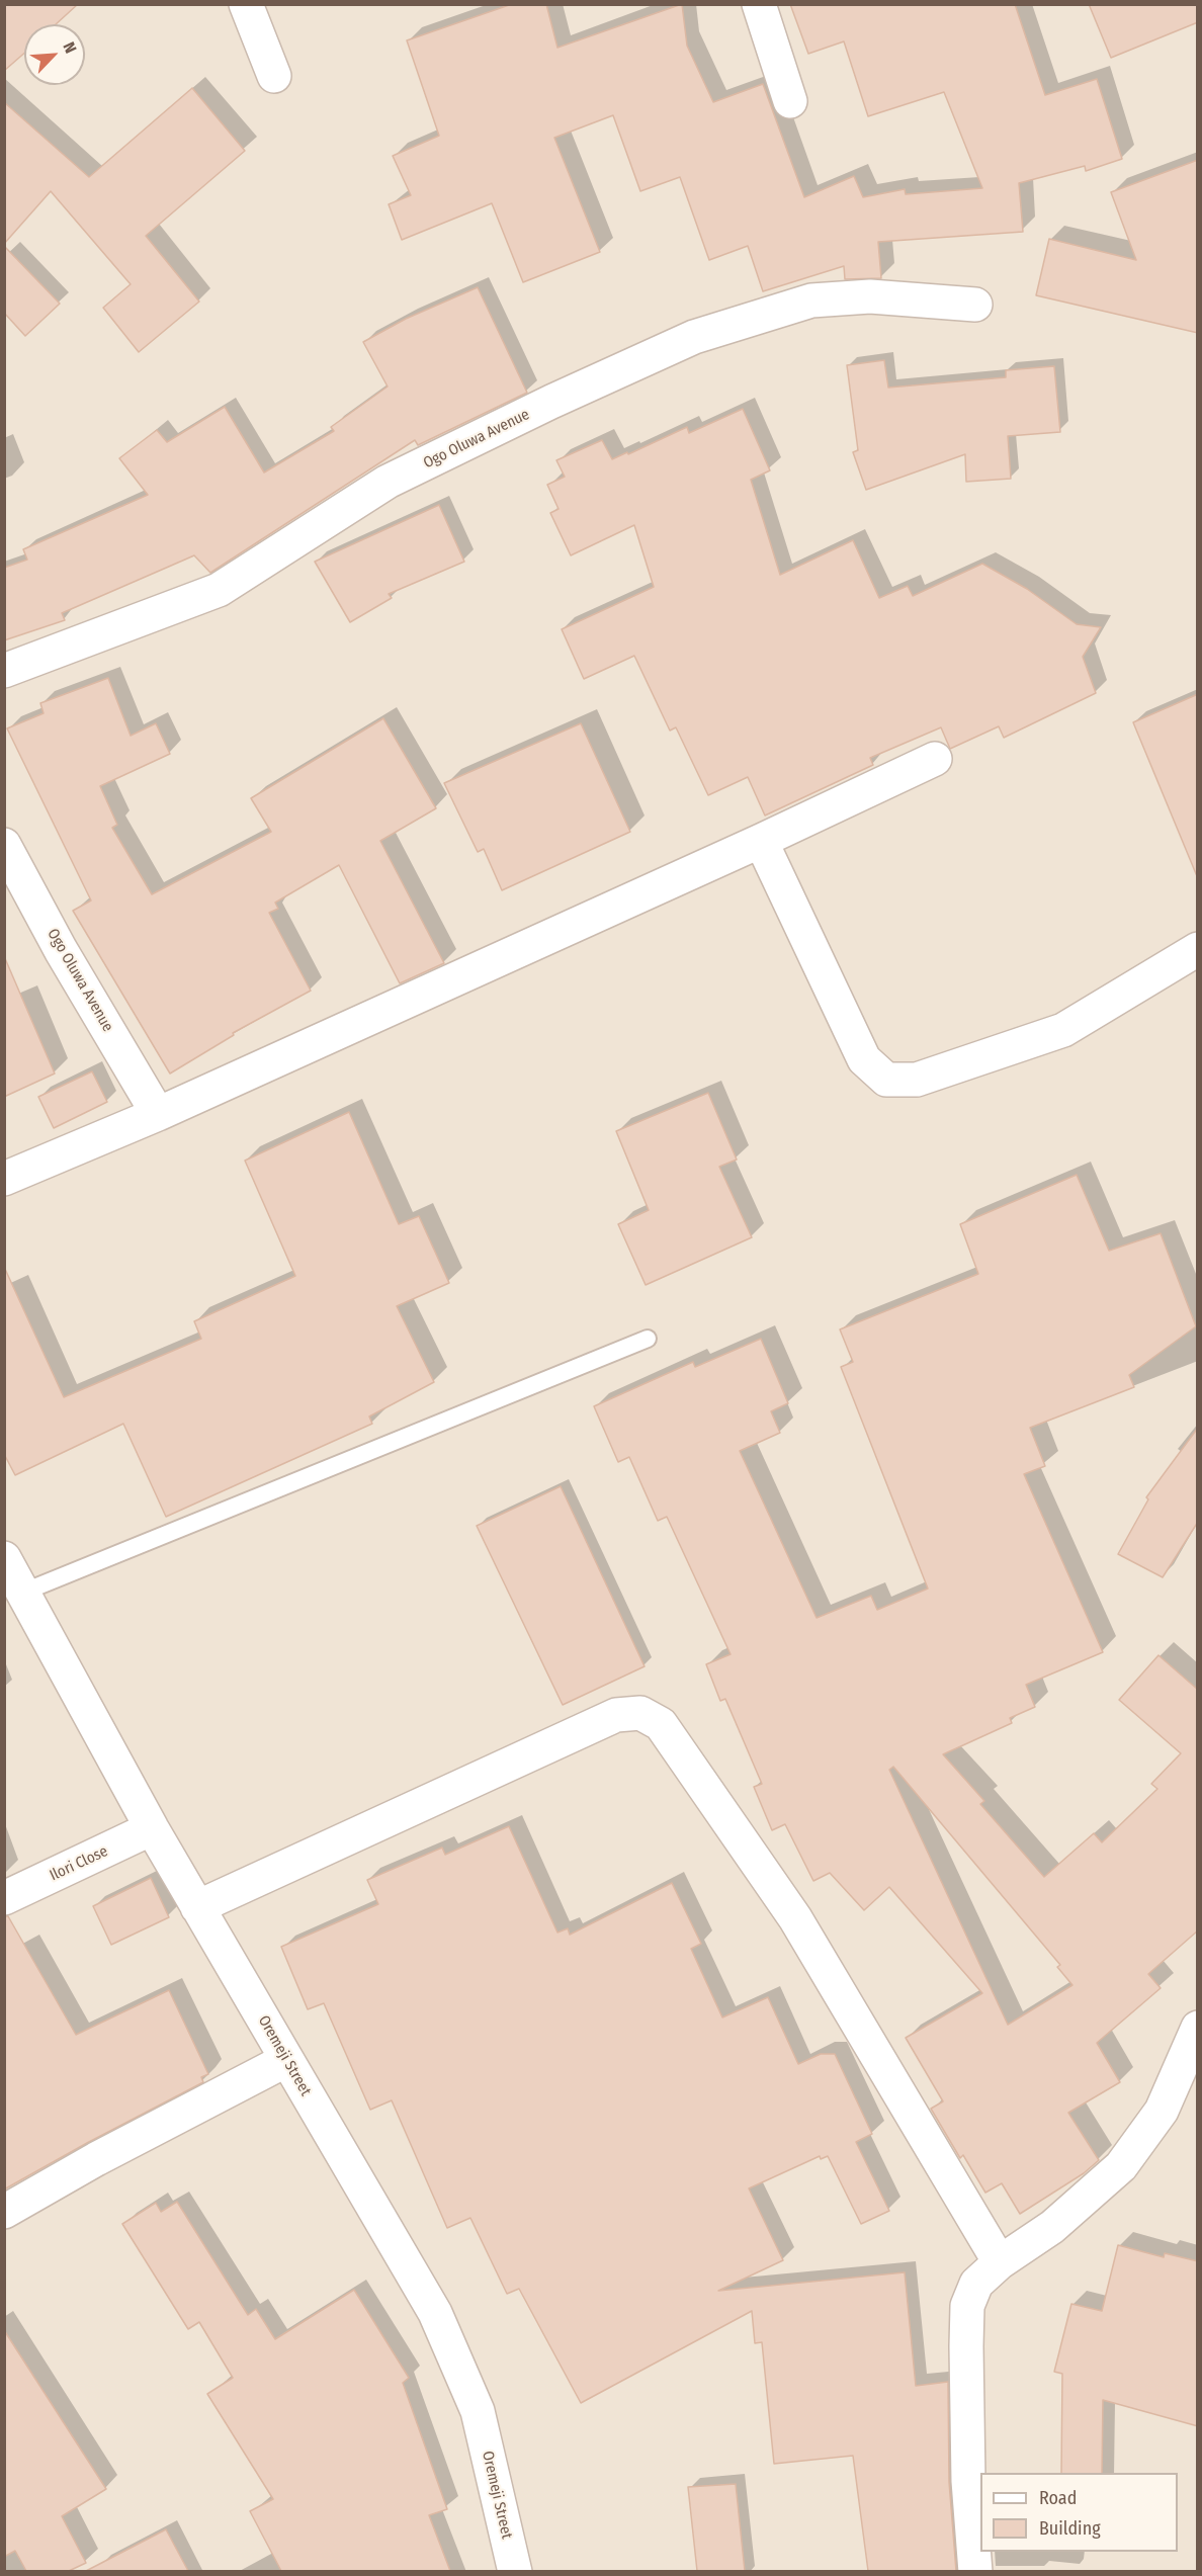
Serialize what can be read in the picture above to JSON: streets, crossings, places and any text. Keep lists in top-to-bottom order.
{
  "streets": {
    "street": ["Ogo Oluwa Avenue", "Ilori Close", "Oremeji Street"]
  },
  "crossings": [
    ["Ilori Close", "Oremeji Street"]
  ],
  "legend": ["Road", "Building"],
  "north": "top right"
}
